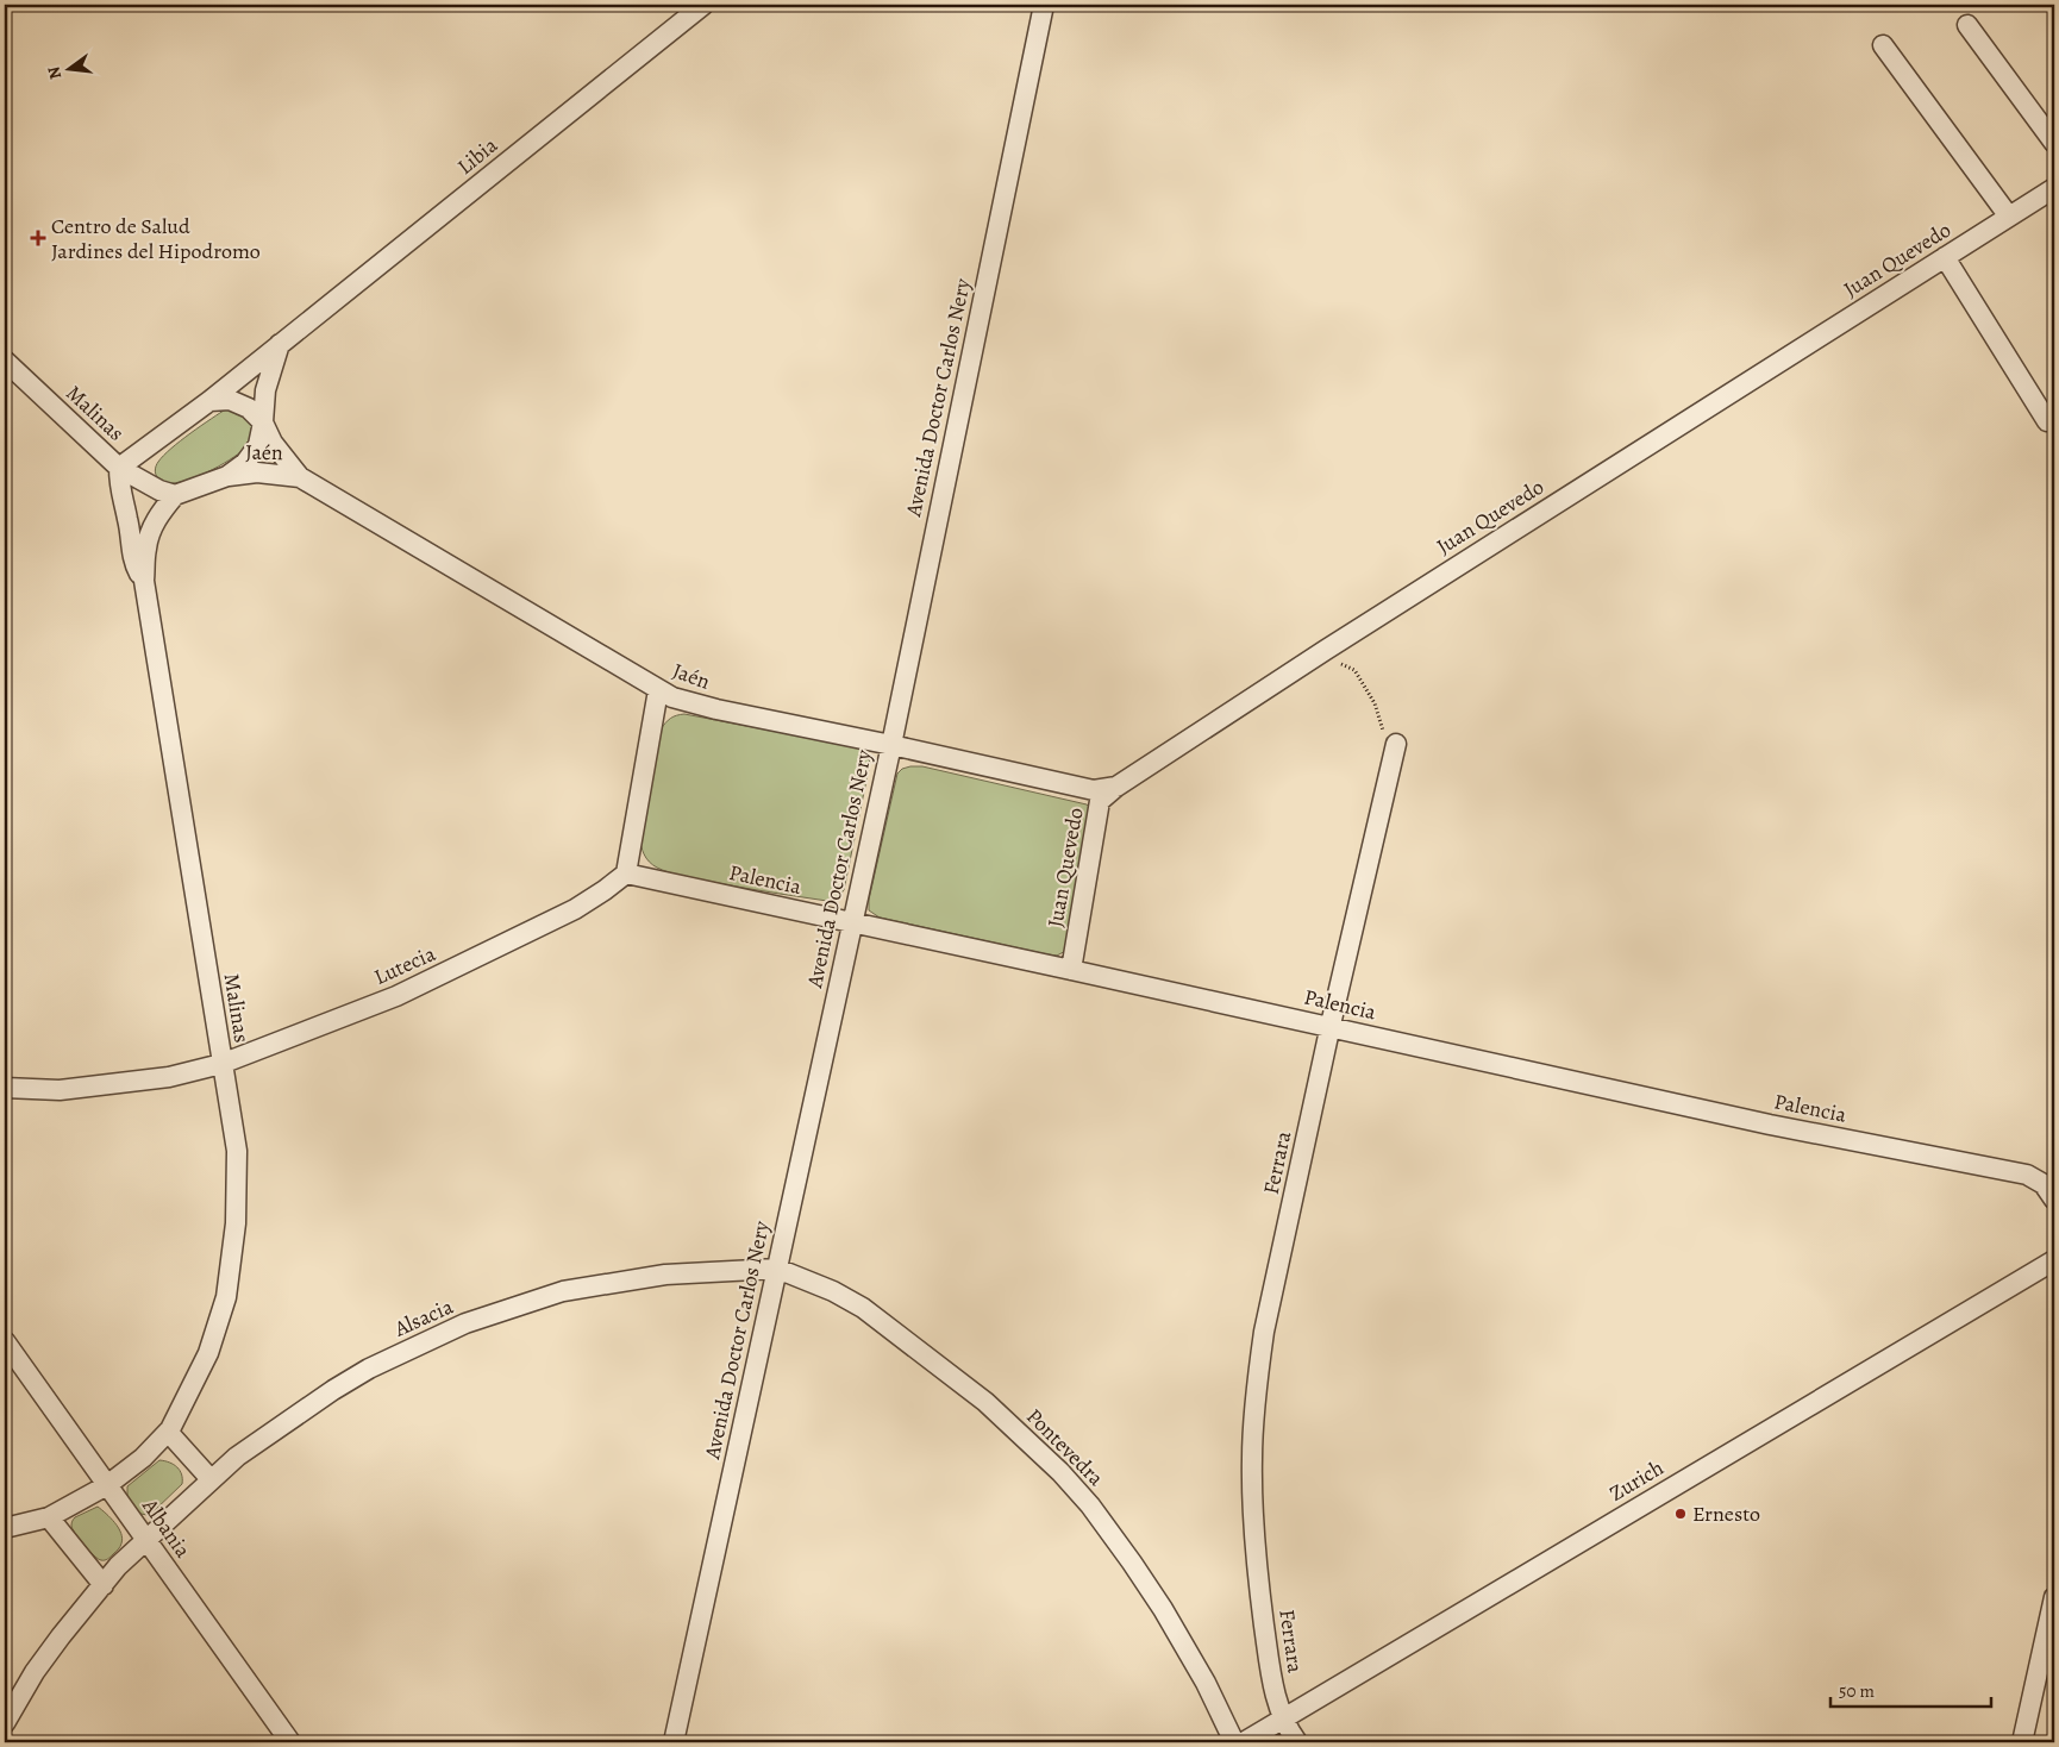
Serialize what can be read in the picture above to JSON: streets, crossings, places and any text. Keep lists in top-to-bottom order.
{
  "streets": {
    "street": [
      "Libia",
      "Juan Quevedo",
      "Avenida Doctor Carlos Nery",
      "Malinas",
      "Jaén",
      "Palencia",
      "Lutecia",
      "Ferrara",
      "Alsacia",
      "Pontevedra",
      "Zurich",
      "Albania"
    ]
  },
  "crossings": [
    ["Libia", "Malinas"],
    ["Juan Quevedo", "Jaén"],
    ["Juan Quevedo", "Palencia"],
    ["Avenida Doctor Carlos Nery", "Jaén"],
    ["Avenida Doctor Carlos Nery", "Palencia"],
    ["Avenida Doctor Carlos Nery", "Alsacia"],
    ["Avenida Doctor Carlos Nery", "Pontevedra"],
    ["Malinas", "Lutecia"],
    ["Malinas", "Albania"],
    ["Palencia", "Lutecia"],
    ["Palencia", "Ferrara"],
    ["Ferrara", "Zurich"],
    ["Alsacia", "Pontevedra"],
    ["Alsacia", "Albania"]
  ],
  "places": {
    "health": ["Centro de Salud Jardines del Hipodromo"],
    "other": ["Ernesto"]
  },
  "scale_bar": "50 m",
  "north": "left"
}
